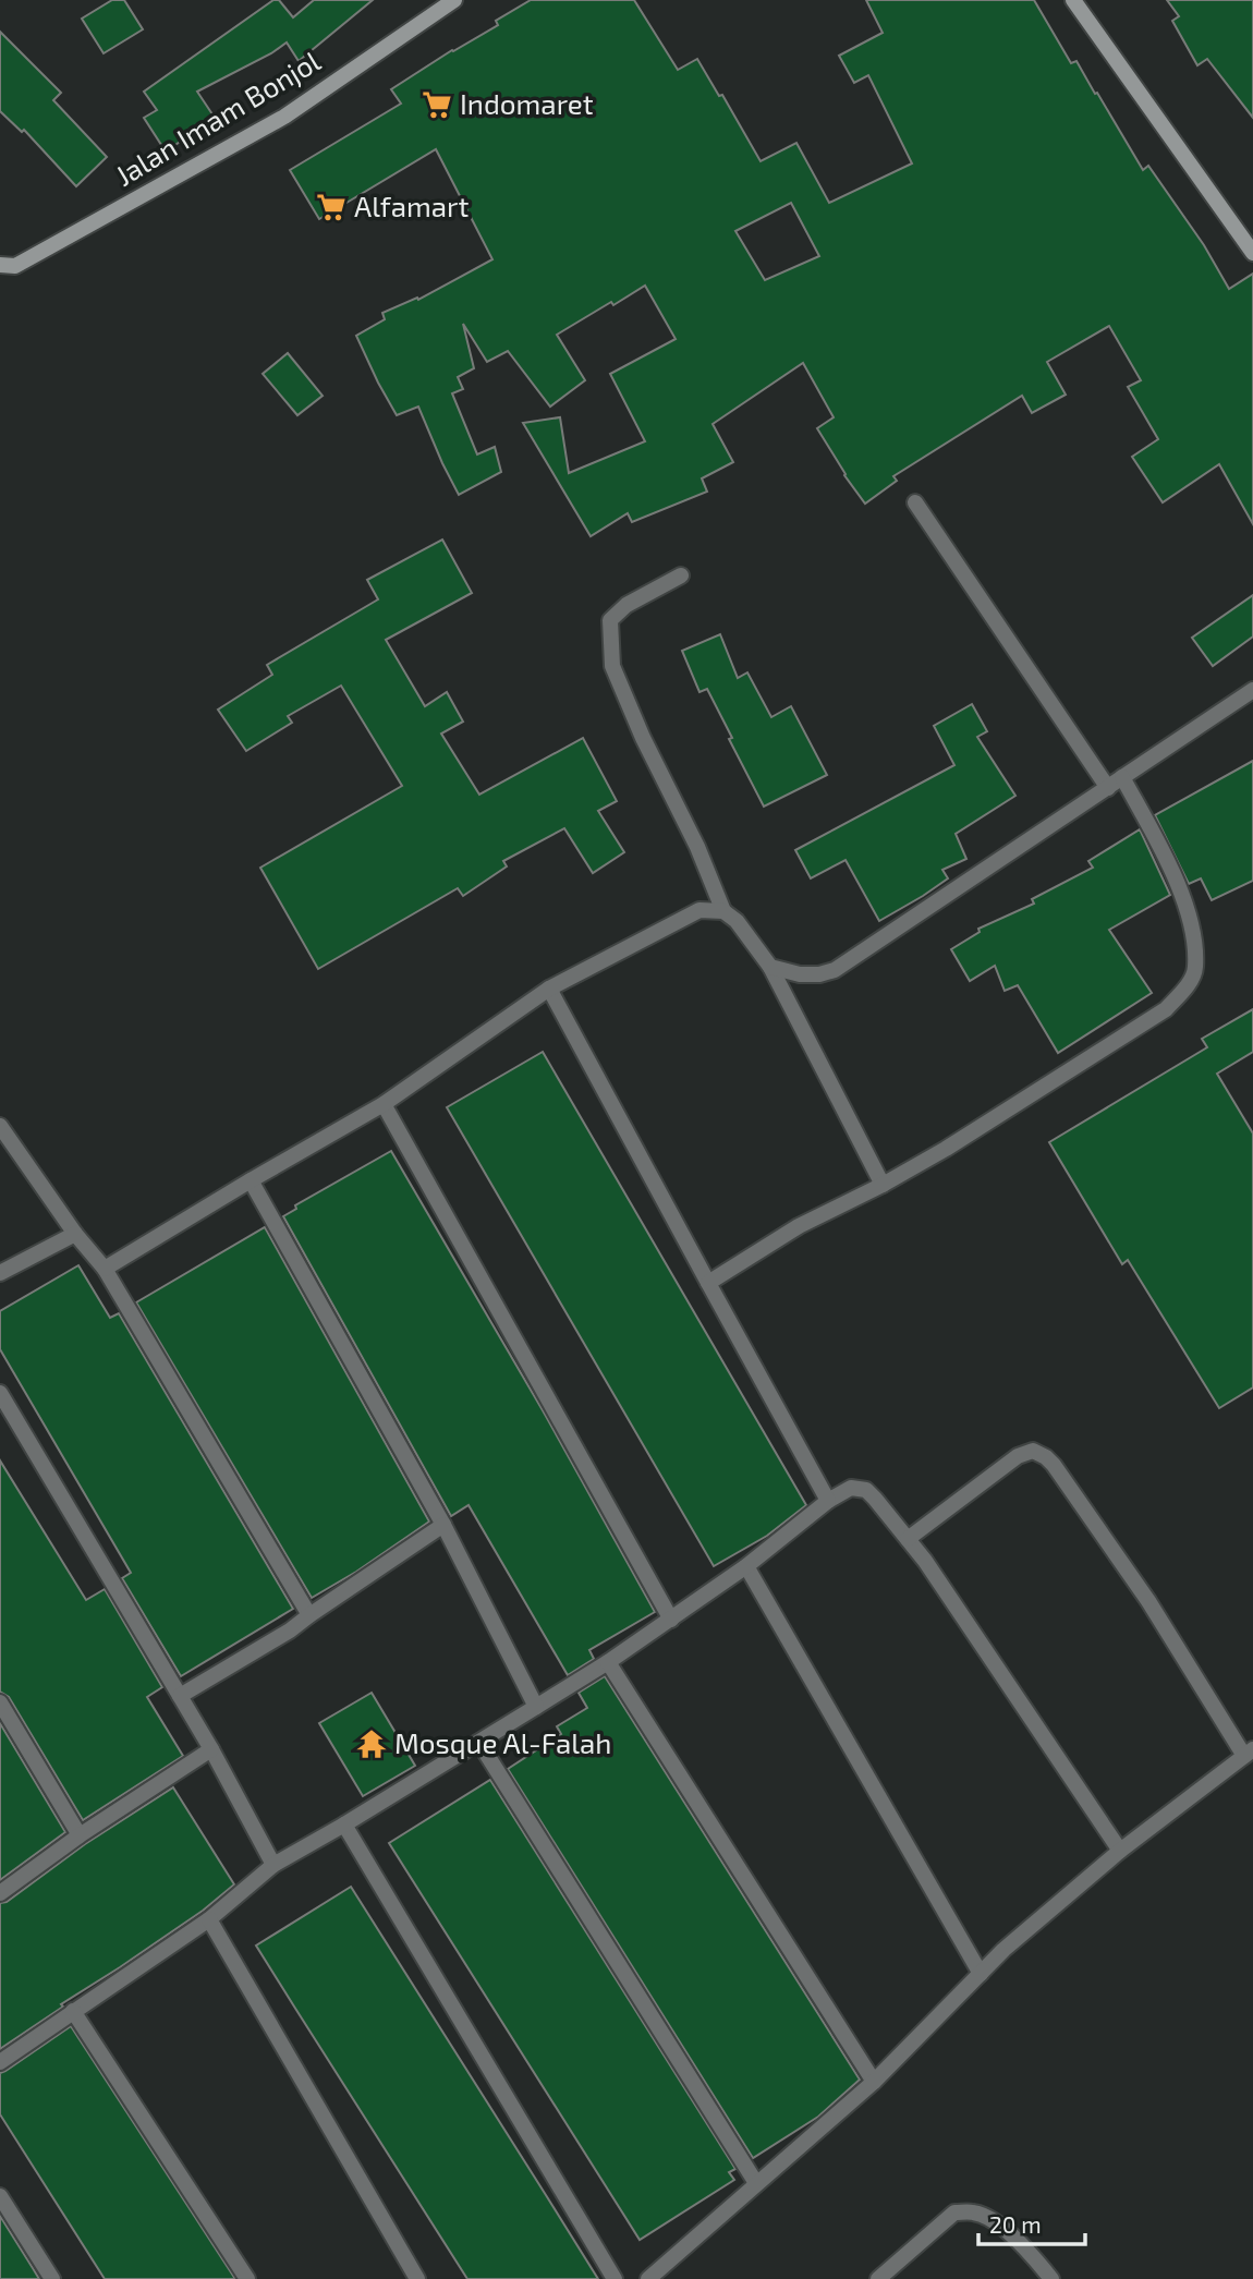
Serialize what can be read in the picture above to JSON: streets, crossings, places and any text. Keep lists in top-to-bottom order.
{
  "streets": {
    "street": ["Jalan Imam Bonjol"]
  },
  "places": {
    "supermarket": ["Indomaret", "Alfamart"],
    "temple": ["Mosque Al-Falah"]
  },
  "scale_bar": "20 m"
}
